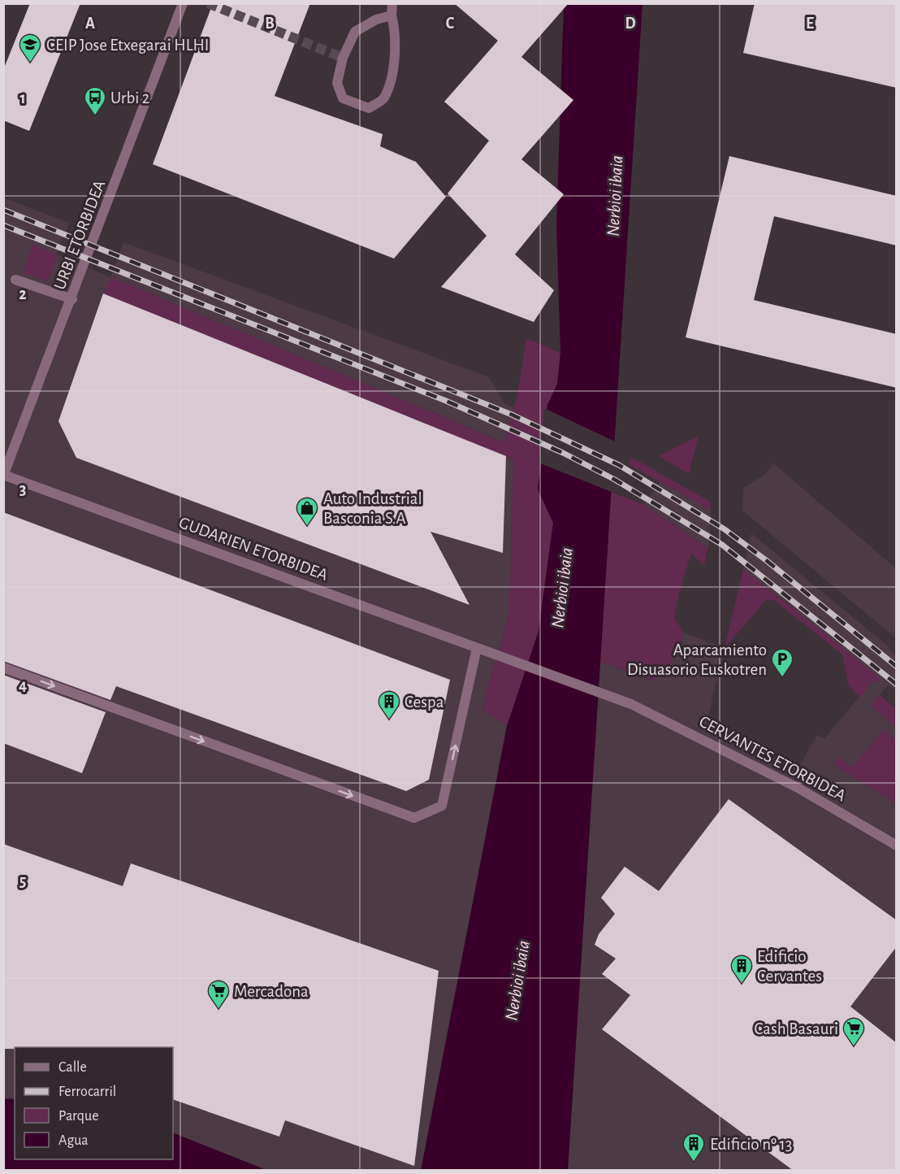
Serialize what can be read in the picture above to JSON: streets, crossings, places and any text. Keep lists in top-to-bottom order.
{
  "streets": {
    "street": ["URBI ETORBIDEA", "GUDARIEN ETORBIDEA", "CERVANTES ETORBIDEA"]
  },
  "crossings": [
    ["URBI ETORBIDEA", "GUDARIEN ETORBIDEA"],
    ["GUDARIEN ETORBIDEA", "CERVANTES ETORBIDEA"]
  ],
  "water": ["Nerbioi ibaia"],
  "places": {
    "school or university": ["CEIP Jose Etxegarai HLHI"],
    "bus stop": ["Urbi 2"],
    "shop": ["Auto Industrial Basconia S.A"],
    "parking": ["Aparcamiento Disuasorio Euskotren"],
    "building": ["Cespa", "Edificio Cervantes", "Edificio nº 13"],
    "supermarket": ["Mercadona", "Cash Basauri"]
  },
  "legend": [
    "Calle",
    "Ferrocarril",
    "Parque",
    "Agua"
  ],
  "grid": {
    "columns": [
      "A",
      "B",
      "C",
      "D",
      "E"
    ],
    "rows": [
      "1",
      "2",
      "3",
      "4",
      "5"
    ]
  }
}
